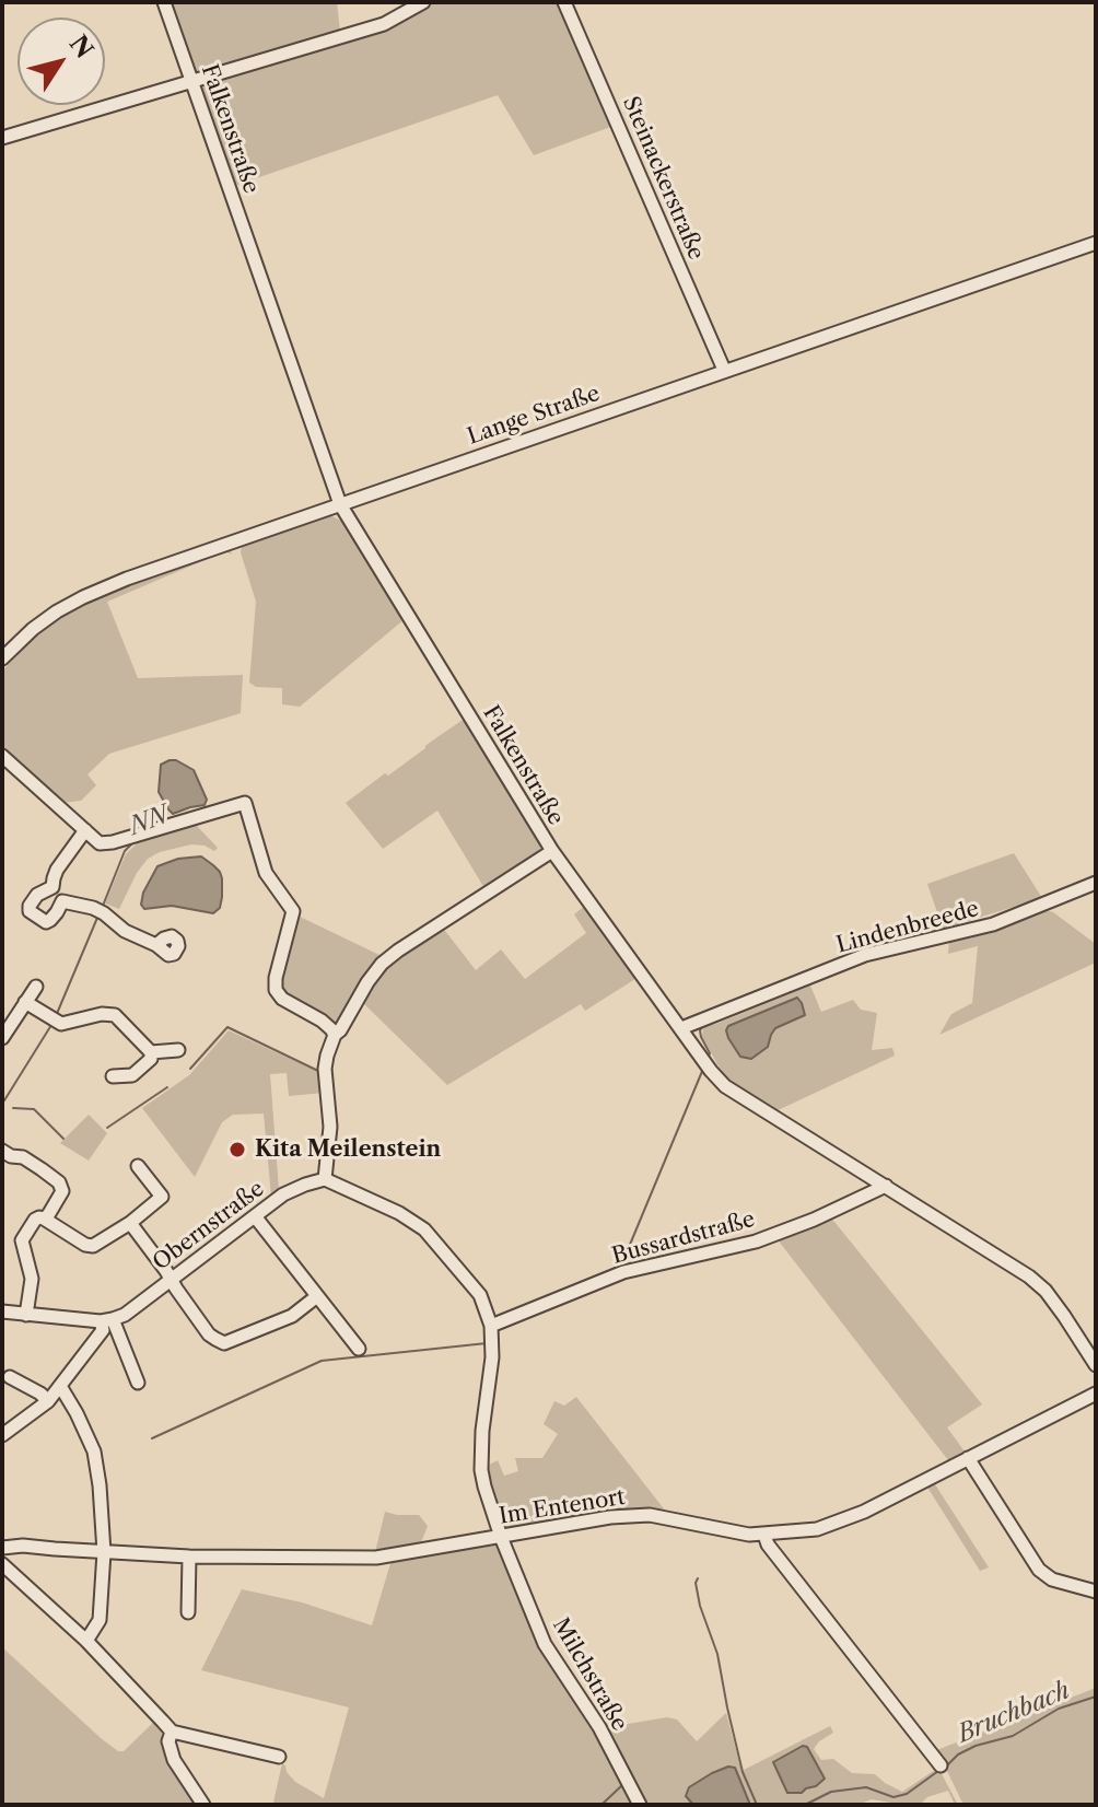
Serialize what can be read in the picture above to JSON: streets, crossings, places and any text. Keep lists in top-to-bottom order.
{
  "streets": {
    "street": [
      "Falkenstraße",
      "Steinackerstraße",
      "Lange Straße",
      "Lindenbreede",
      "Obernstraße",
      "Bussardstraße",
      "Im Entenort",
      "Milchstraße"
    ]
  },
  "crossings": [
    ["Falkenstraße", "Lange Straße"],
    ["Falkenstraße", "Lindenbreede"],
    ["Falkenstraße", "Bussardstraße"],
    ["Steinackerstraße", "Lange Straße"],
    ["Obernstraße", "Milchstraße"],
    ["Bussardstraße", "Milchstraße"],
    ["Im Entenort", "Milchstraße"]
  ],
  "water": ["NN", "Bruchbach"],
  "places": ["Kita Meilenstein"],
  "north": "top right"
}
